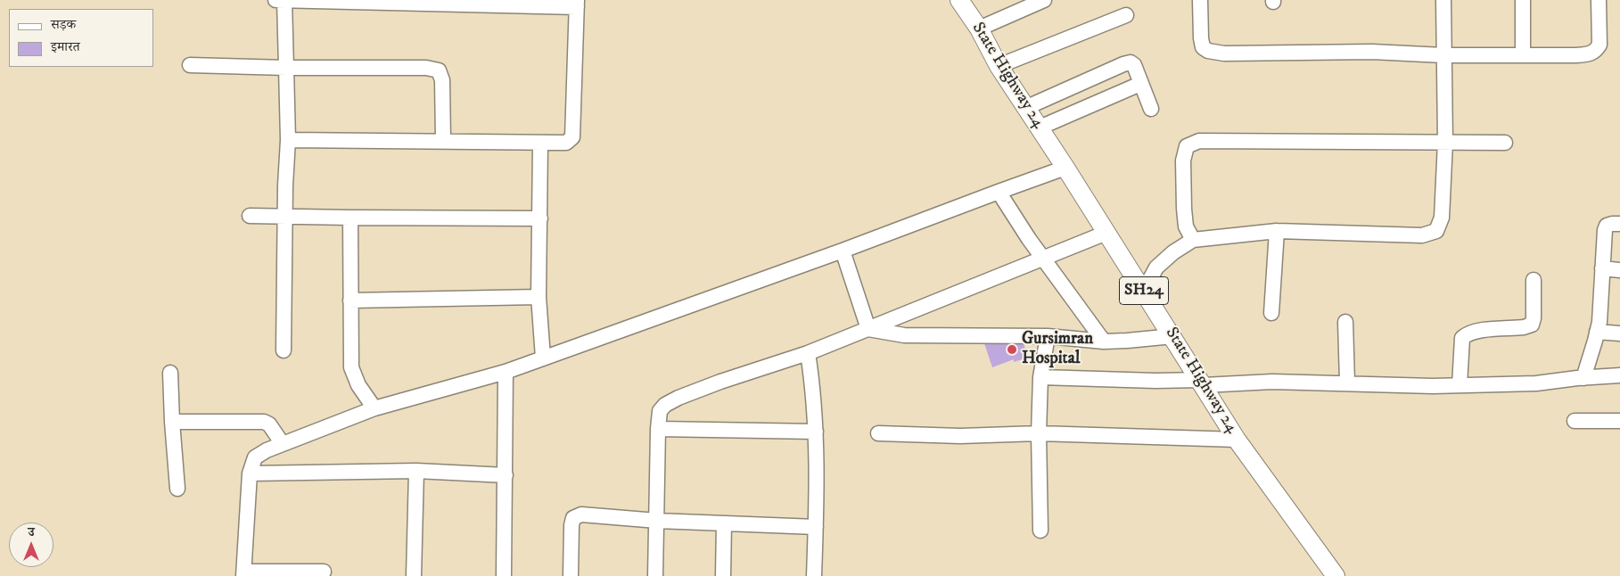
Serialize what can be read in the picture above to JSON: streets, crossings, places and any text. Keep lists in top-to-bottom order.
{
  "streets": {
    "main road": ["State Highway 24", "SH24"]
  },
  "places": ["Gursimran Hospital"],
  "legend": ["सड़क", "इमारत"],
  "north": "top"
}
